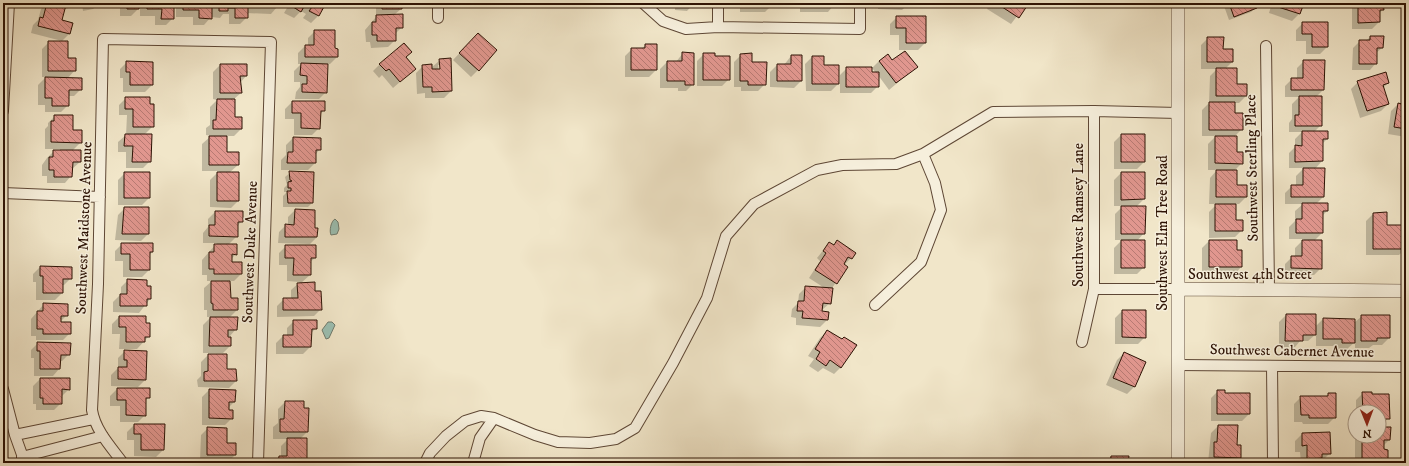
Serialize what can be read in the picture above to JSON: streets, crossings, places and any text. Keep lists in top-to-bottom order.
{
  "streets": {
    "street": [
      "Southwest Sterling Place",
      "Southwest Ramsey Lane",
      "Southwest Maidstone Avenue",
      "Southwest Elm Tree Road",
      "Southwest Duke Avenue",
      "Southwest 4th Street",
      "Southwest Cabernet Avenue"
    ]
  },
  "crossings": [
    ["Southwest Sterling Place", "Southwest 4th Street"],
    ["Southwest Ramsey Lane", "Southwest 4th Street"],
    ["Southwest Maidstone Avenue", "Southwest Duke Avenue"],
    ["Southwest Elm Tree Road", "Southwest 4th Street"],
    ["Southwest Elm Tree Road", "Southwest Cabernet Avenue"]
  ],
  "north": "bottom"
}
